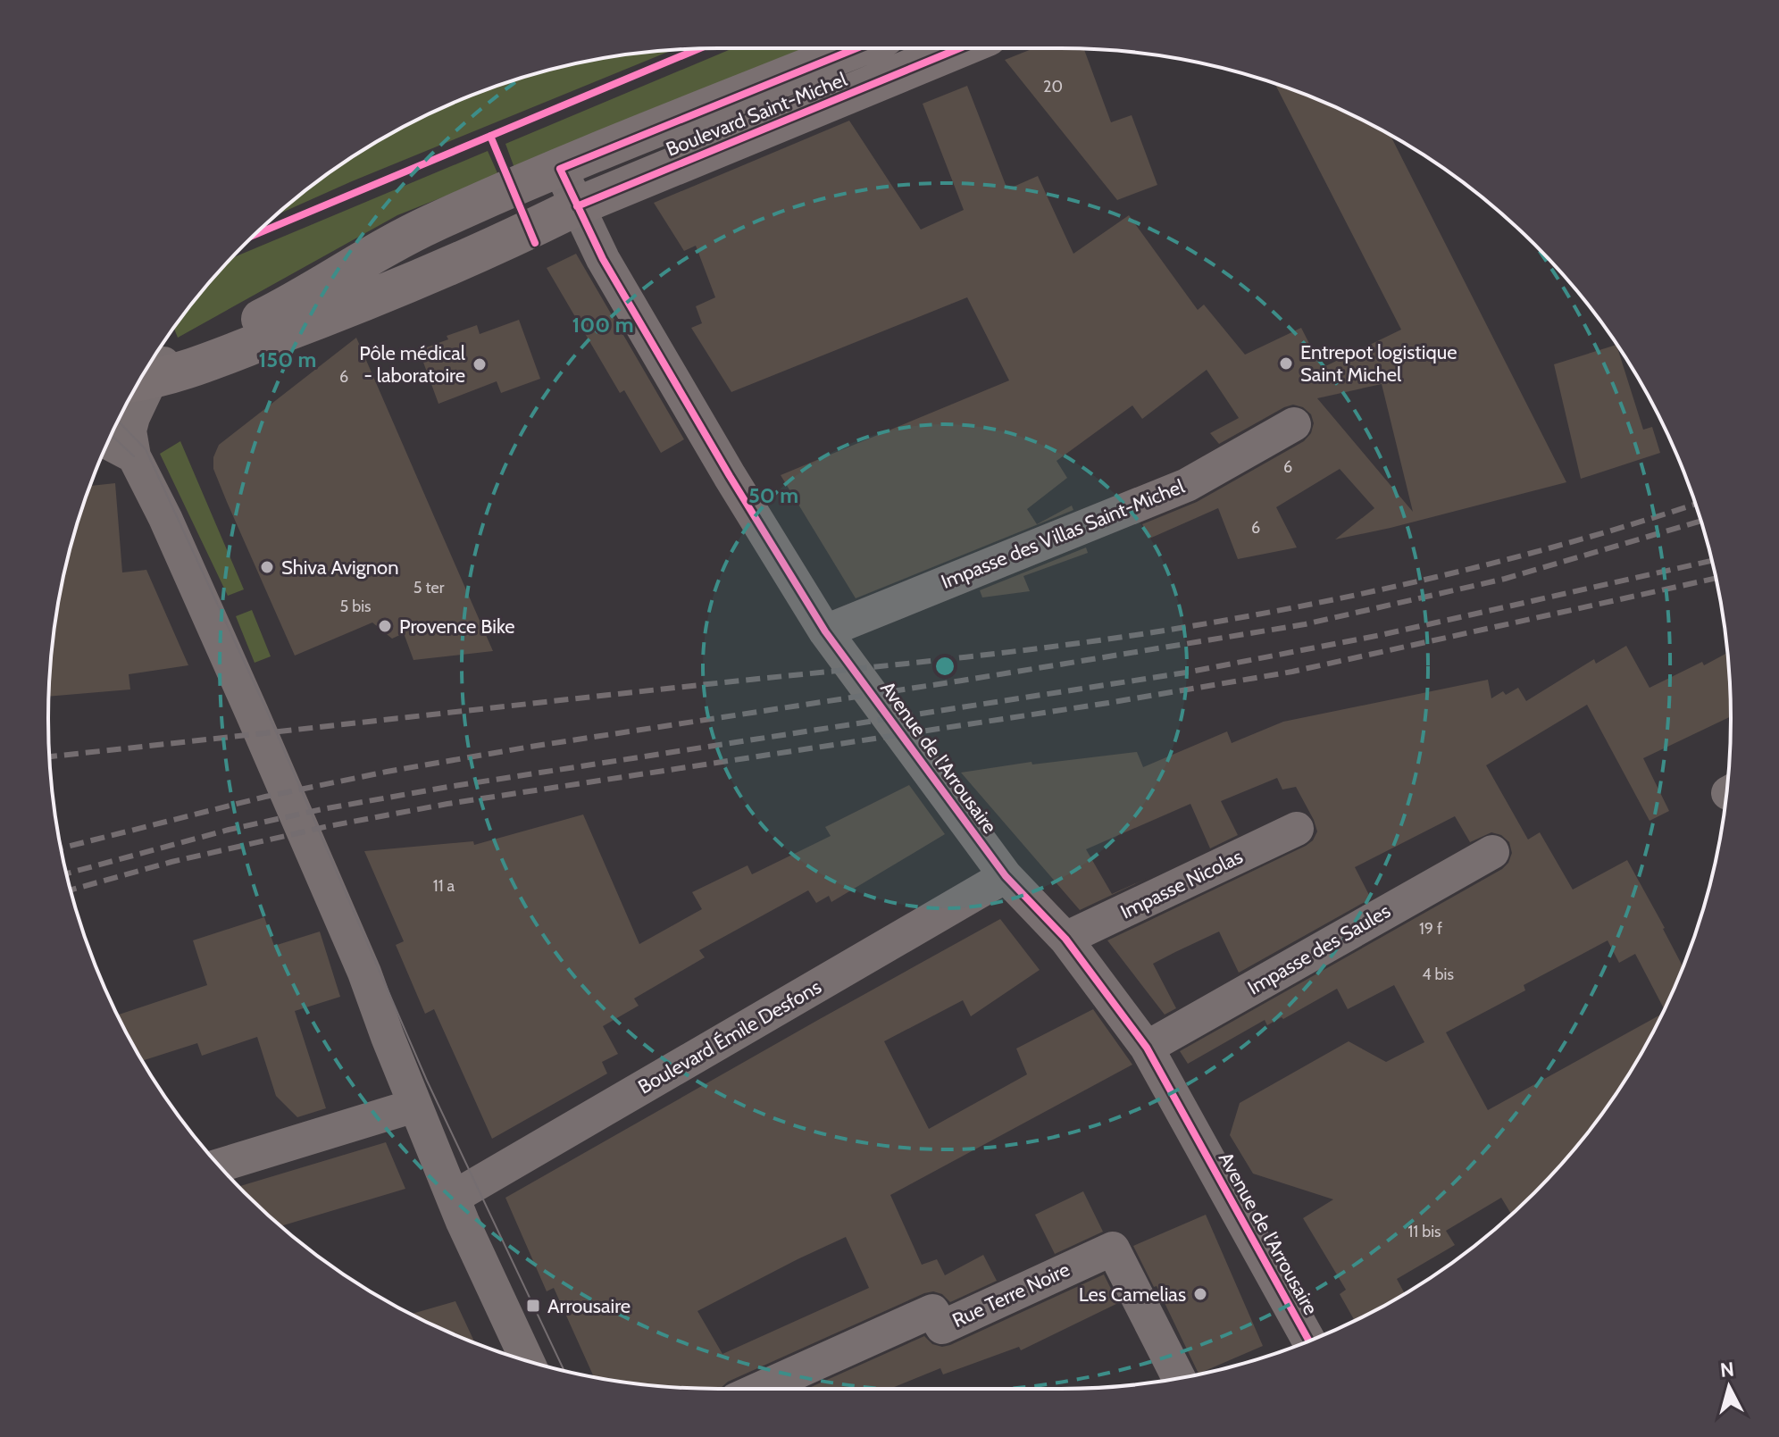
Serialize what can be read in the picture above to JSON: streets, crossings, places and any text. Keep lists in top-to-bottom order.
{
  "streets": {
    "main road": ["Boulevard Saint-Michel"],
    "street": [
      "Impasse des Villas Saint-Michel",
      "Avenue de l'Arrousaire",
      "Impasse Nicolas",
      "Impasse des Saules",
      "Boulevard Émile Desfons",
      "Rue Terre Noire"
    ]
  },
  "crossings": [
    ["Boulevard Saint-Michel", "Avenue de l'Arrousaire"],
    ["Impasse des Villas Saint-Michel", "Avenue de l'Arrousaire"],
    ["Avenue de l'Arrousaire", "Impasse Nicolas"],
    ["Avenue de l'Arrousaire", "Impasse des Saules"],
    ["Avenue de l'Arrousaire", "Boulevard Émile Desfons"]
  ],
  "places": {
    "other": [
      "Entrepot logistique Saint Michel",
      "Pôle médical - laboratoire",
      "Shiva Avignon",
      "Provence Bike",
      "Les Camelias"
    ],
    "transit": ["Arrousaire"]
  },
  "house_numbers": [
    "20",
    "6",
    "6",
    "6",
    "5 ter",
    "5 bis",
    "11 a",
    "19 f",
    "4 bis",
    "11 bis"
  ],
  "north": "top",
  "rings": ["100 m", "150 m", "50 m"]
}
